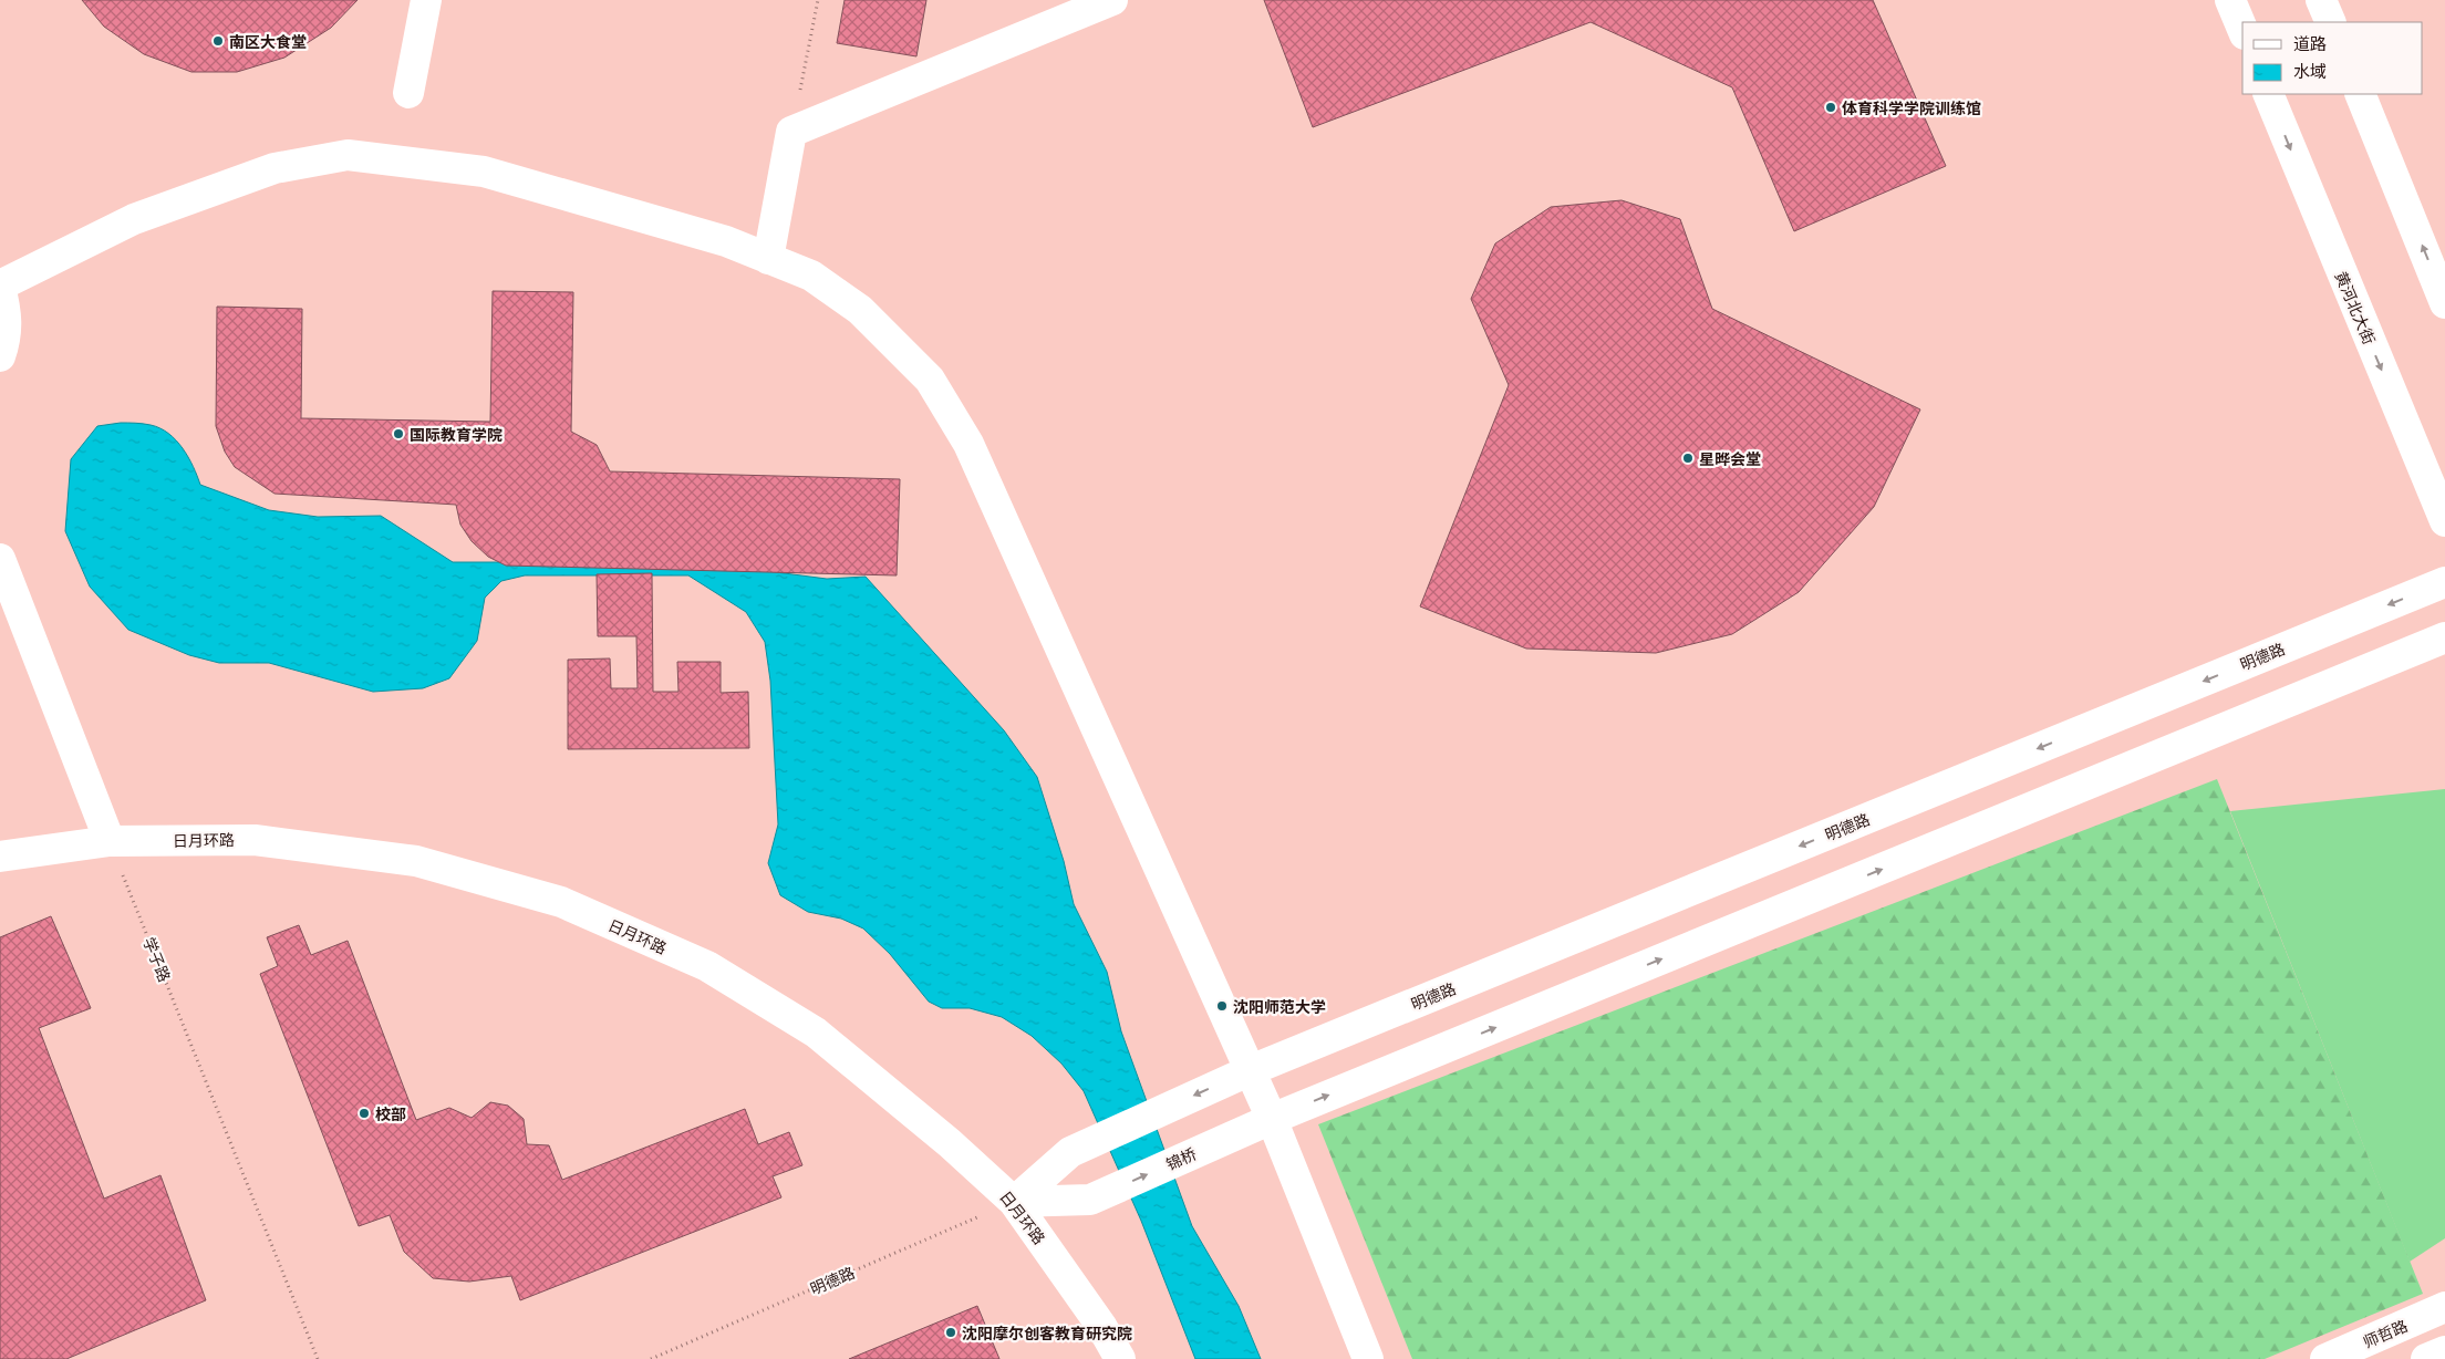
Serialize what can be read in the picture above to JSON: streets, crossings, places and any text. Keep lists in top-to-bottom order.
{
  "streets": {
    "main road": [
      "黄河北大街",
      "明德路",
      "日月环路",
      "锦桥",
      "师哲路"
    ],
    "path": ["学子路"]
  },
  "crossings": [
    ["明德路", "日月环路"],
    ["明德路", "锦桥"],
    ["日月环路", "学子路"],
    ["日月环路", "锦桥"]
  ],
  "places": [
    "南区大食堂",
    "体育科学学院训练馆",
    "国际教育学院",
    "星晔会堂",
    "沈阳师范大学",
    "校部",
    "沈阳摩尔创客教育研究院"
  ],
  "legend": ["道路", "水域"]
}
